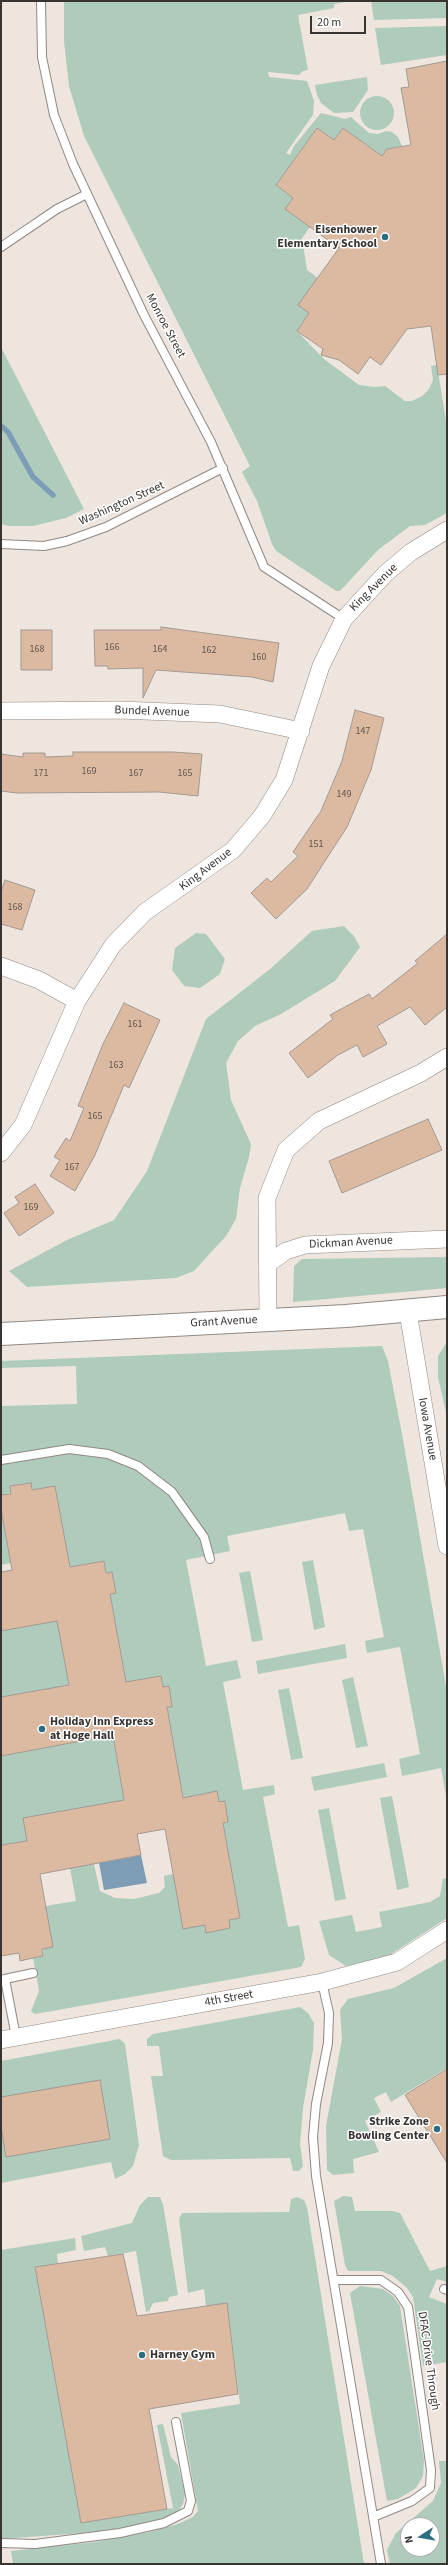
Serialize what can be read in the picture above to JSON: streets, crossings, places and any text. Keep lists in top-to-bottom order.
{
  "streets": {
    "main road": ["Grant Avenue"],
    "street": [
      "King Avenue",
      "Bundel Avenue",
      "Dickman Avenue",
      "Iowa Avenue",
      "4th Street"
    ],
    "lane": ["Monroe Street", "Washington Street", "DFAC Drive Through"]
  },
  "crossings": [
    ["Monroe Street", "Washington Street"],
    ["Monroe Street", "King Avenue"],
    ["King Avenue", "Bundel Avenue"],
    ["Grant Avenue", "Iowa Avenue"]
  ],
  "places": [
    "Eisenhower Elementary School",
    "Holiday Inn Express at Hoge Hall",
    "Strike Zone Bowling Center",
    "Harney Gym"
  ],
  "house_numbers": [
    "166",
    "168",
    "164",
    "162",
    "160",
    "147",
    "169",
    "171",
    "167",
    "165",
    "149",
    "151",
    "168",
    "161",
    "163",
    "165",
    "167",
    "169"
  ],
  "scale_bar": "20 m",
  "north": "left"
}
